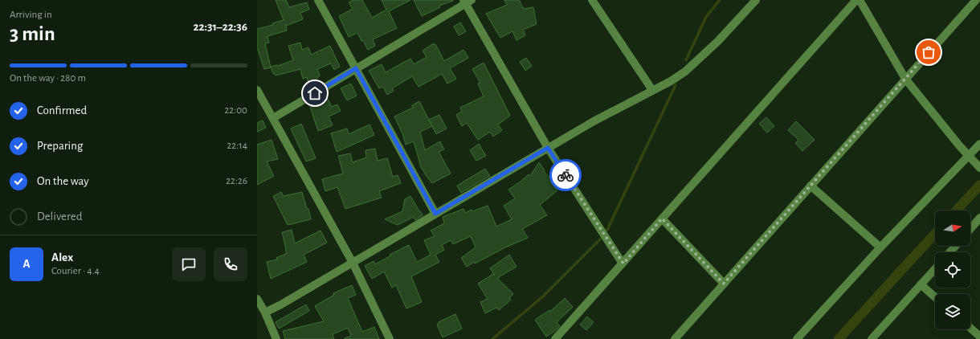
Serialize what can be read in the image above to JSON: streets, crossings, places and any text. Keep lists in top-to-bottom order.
{
  "north": "right",
  "page": {
    "heading": ["3 min", "Arriving in", "22:31–22:36"],
    "panel": ["Alex", "Courier · 4.4"],
    "bar": "On the way · 280 m",
    "list": [
      ["Confirmed", "22:00"],
      ["Preparing", "22:14"],
      ["On the way", "22:26"],
      "Delivered"
    ],
    "round": "A"
  }
}
